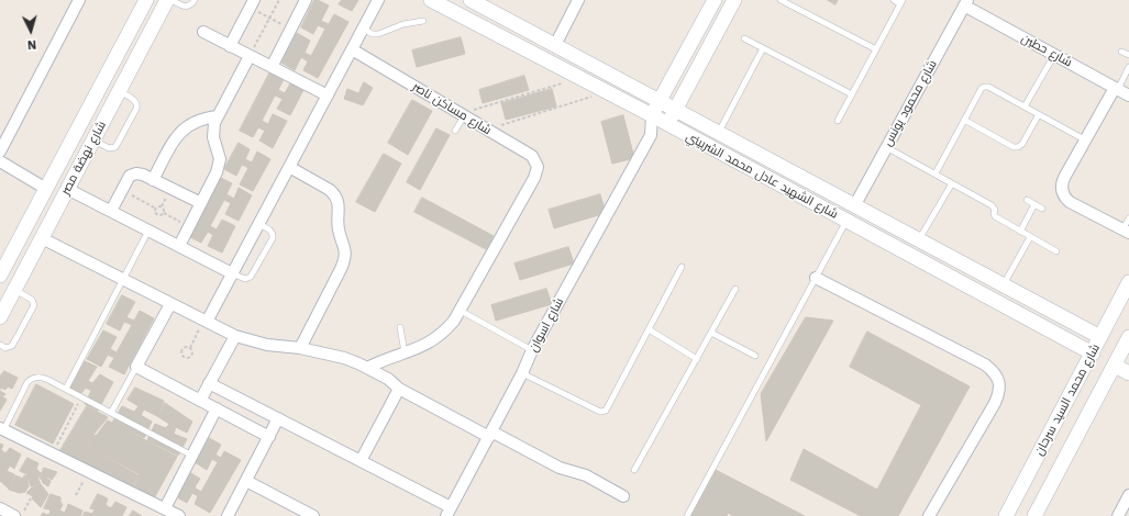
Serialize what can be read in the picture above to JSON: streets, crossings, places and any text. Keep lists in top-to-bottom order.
{
  "streets": {
    "street": [
      "شارع حطين",
      "شارع محمود يونس",
      "شارع مساكن ناصر",
      "شارع نهضة مصر",
      "شارع الشهيد عادل محمد الشربيني",
      "شارع اسوان",
      "شارع محمد السيد سرحان"
    ]
  },
  "crossings": [
    ["شارع حطين", "شارع محمود يونس"],
    ["شارع محمود يونس", "شارع الشهيد عادل محمد الشربيني"],
    ["شارع الشهيد عادل محمد الشربيني", "شارع اسوان"],
    ["شارع الشهيد عادل محمد الشربيني", "شارع محمد السيد سرحان"]
  ],
  "north": "bottom"
}
